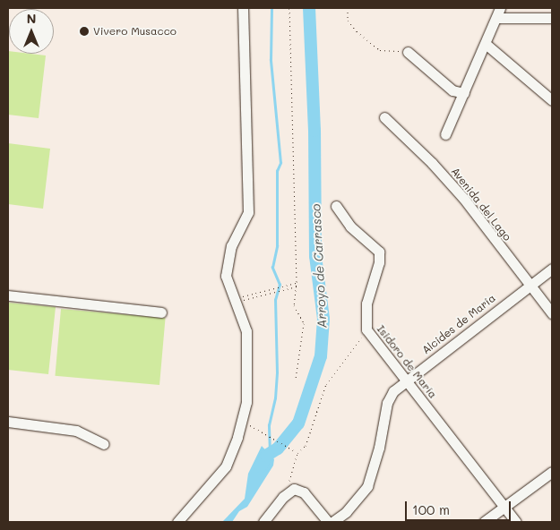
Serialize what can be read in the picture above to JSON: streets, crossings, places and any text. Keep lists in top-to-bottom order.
{
  "streets": {
    "street": ["Avenida del Lago", "Alcides de María", "Isidoro de María"]
  },
  "crossings": [
    ["Avenida del Lago", "Alcides de María"],
    ["Alcides de María", "Isidoro de María"]
  ],
  "water": ["Arroyo de Carrasco"],
  "places": ["Vivero Musacco"],
  "scale_bar": "100 m",
  "north": "top"
}
